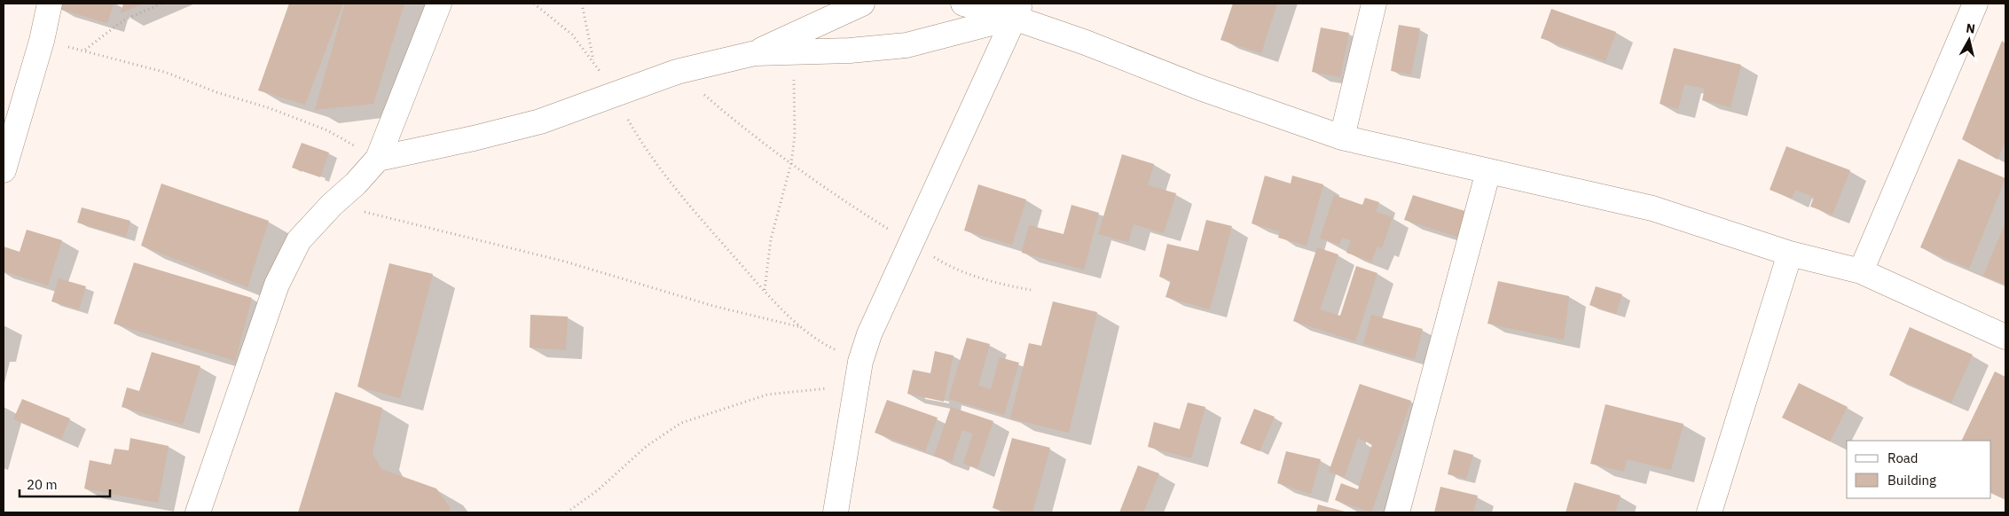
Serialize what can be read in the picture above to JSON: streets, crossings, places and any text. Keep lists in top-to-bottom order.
{
  "legend": ["Road", "Building"],
  "scale_bar": "20 m",
  "north": "top"
}
